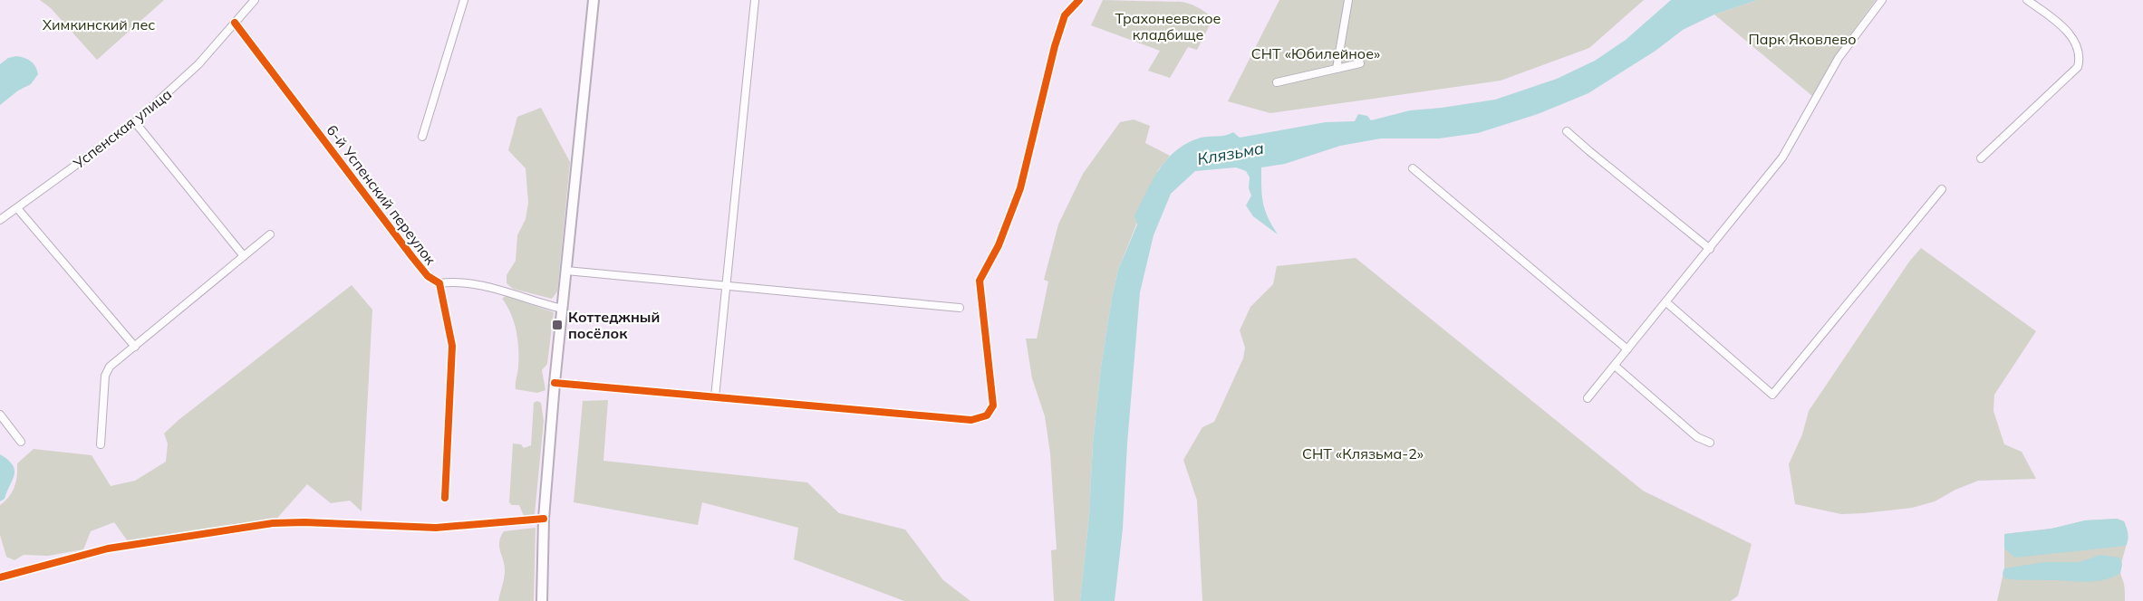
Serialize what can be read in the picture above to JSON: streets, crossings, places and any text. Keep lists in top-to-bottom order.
{
  "streets": {
    "street": ["Успенская улица", "6-й Успенский переулок"]
  },
  "crossings": [
    ["Успенская улица", "6-й Успенский переулок"]
  ],
  "water": ["Клязьма"],
  "parks": [
    "Трахонеевское кладбище",
    "Химкинский лес",
    "Парк Яковлево",
    "СНТ «Юбилейное»",
    "СНТ «Клязьма-2»"
  ],
  "places": {
    "transit": ["Коттеджный посёлок"]
  }
}
